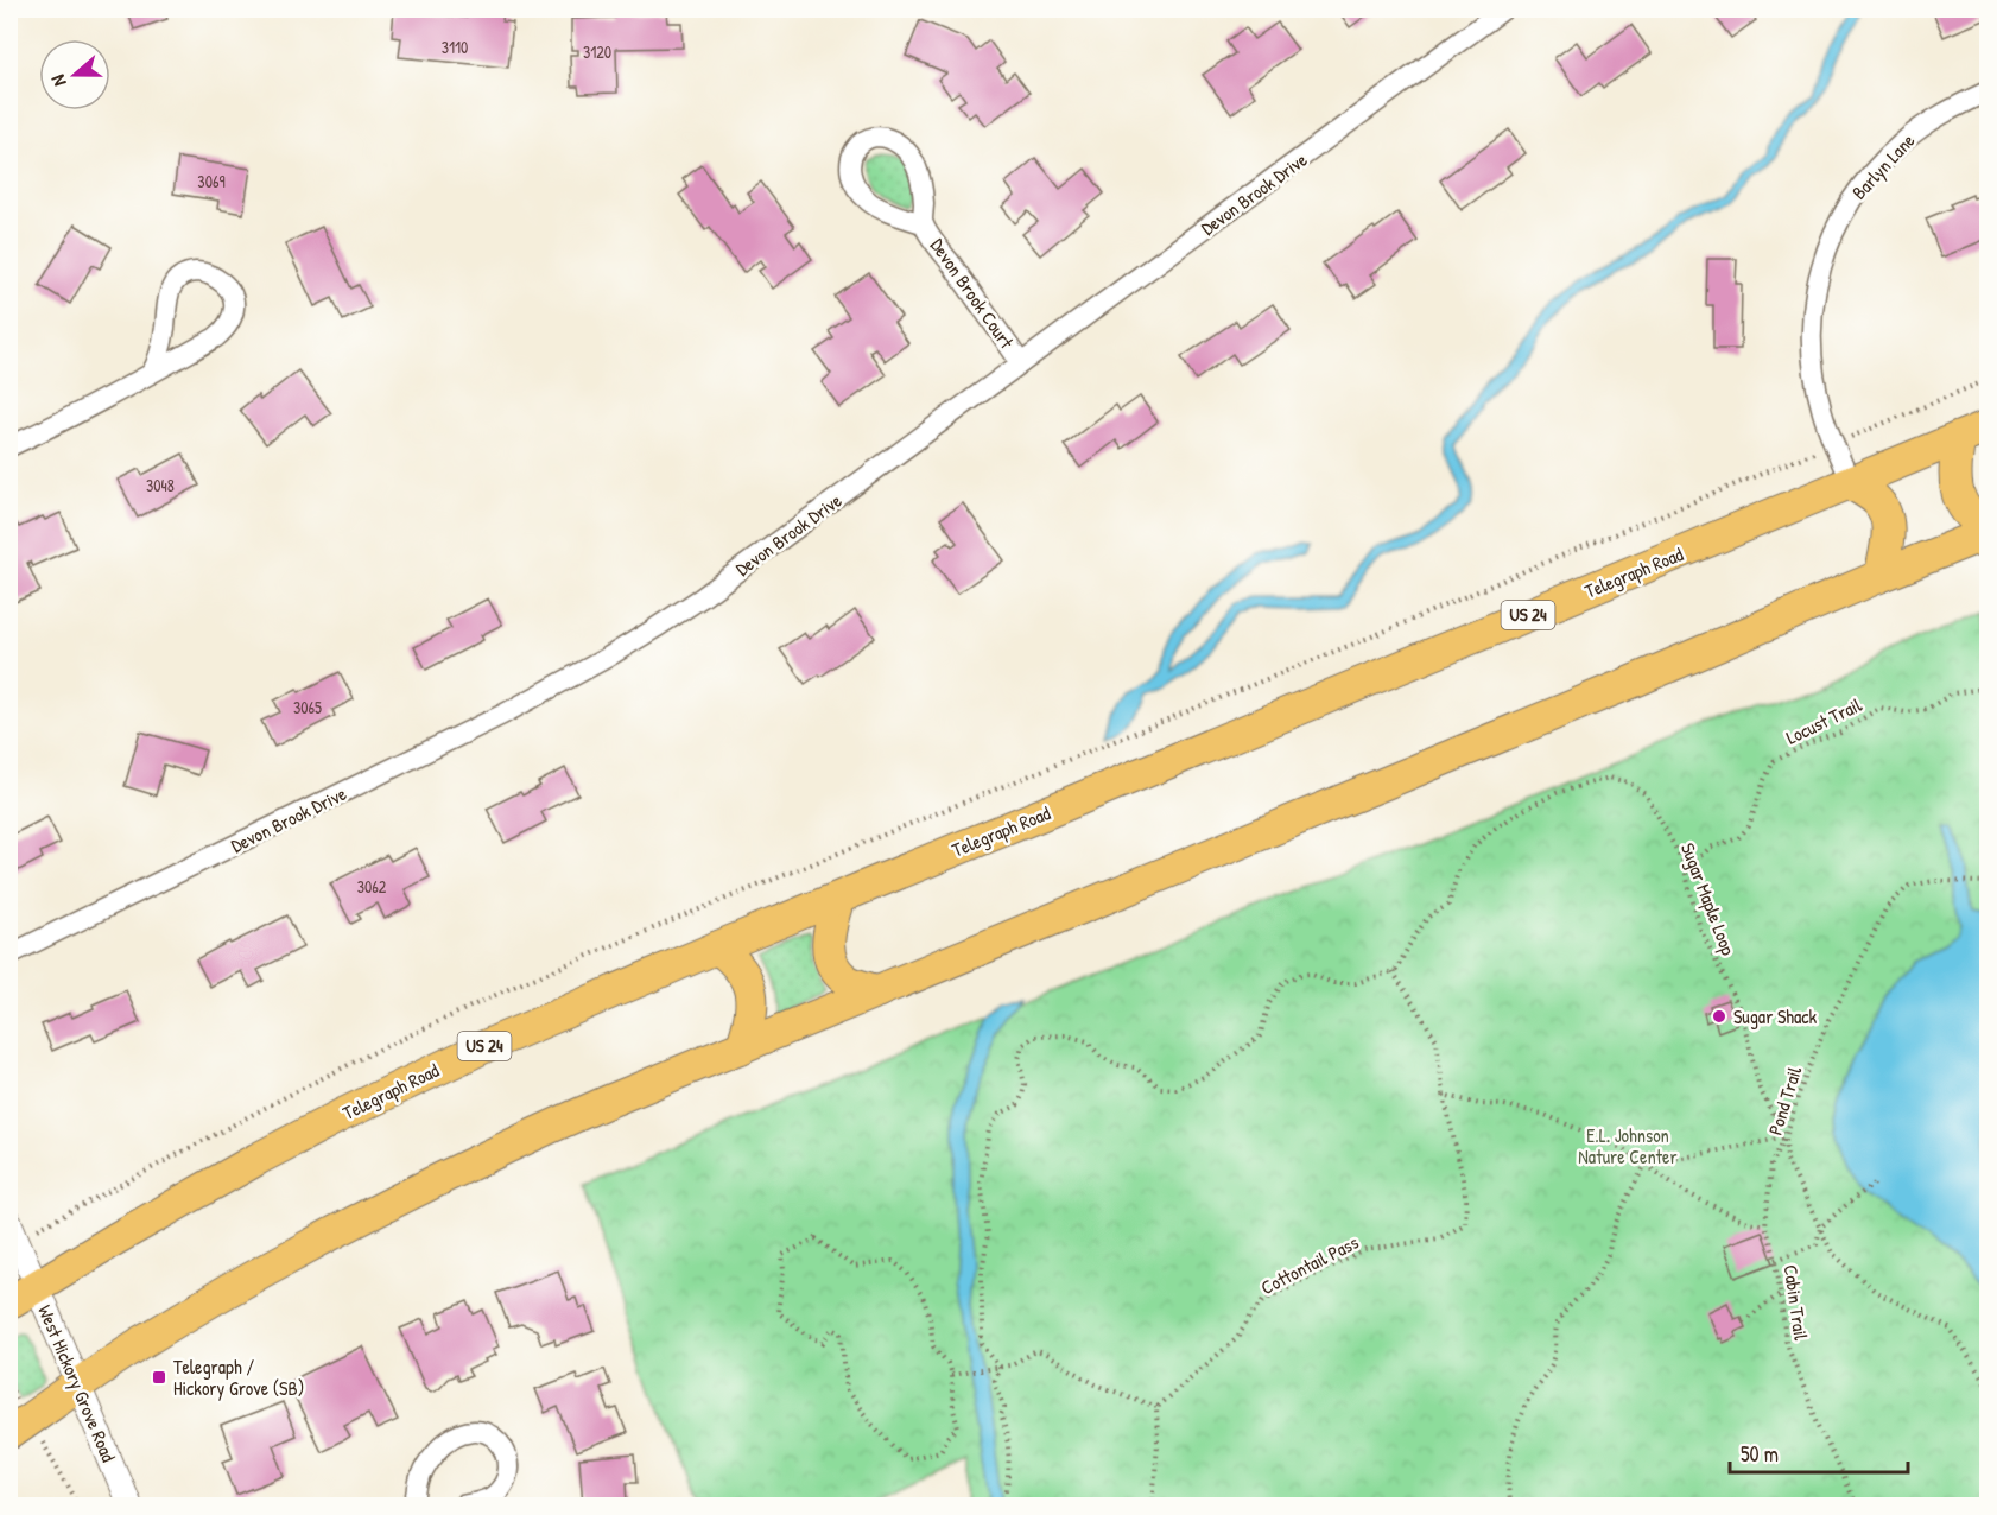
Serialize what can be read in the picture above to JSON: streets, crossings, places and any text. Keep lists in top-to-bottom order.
{
  "streets": {
    "highway": ["Telegraph Road", "US 24"],
    "street": [
      "Barlyn Lane",
      "Devon Brook Drive",
      "Devon Brook Court",
      "West Hickory Grove Road"
    ],
    "path": [
      "Locust Trail",
      "Sugar Maple Loop",
      "Pond Trail",
      "Cottontail Pass",
      "Cabin Trail"
    ]
  },
  "crossings": [
    ["Barlyn Lane", "Telegraph Road"],
    ["Devon Brook Drive", "Devon Brook Court"],
    ["Telegraph Road", "US 24"],
    ["Telegraph Road", "West Hickory Grove Road"],
    ["US 24", "West Hickory Grove Road"],
    ["Locust Trail", "Sugar Maple Loop"],
    ["Sugar Maple Loop", "Pond Trail"],
    ["Sugar Maple Loop", "Cabin Trail"],
    ["Pond Trail", "Cabin Trail"]
  ],
  "parks": ["E.L. Johnson Nature Center"],
  "places": {
    "other": ["Sugar Shack"],
    "transit": ["Telegraph / Hickory Grove (SB)"]
  },
  "house_numbers": [
    "3110",
    "3120",
    "3069",
    "3048",
    "3065",
    "3062"
  ],
  "scale_bar": "50 m",
  "north": "left"
}
